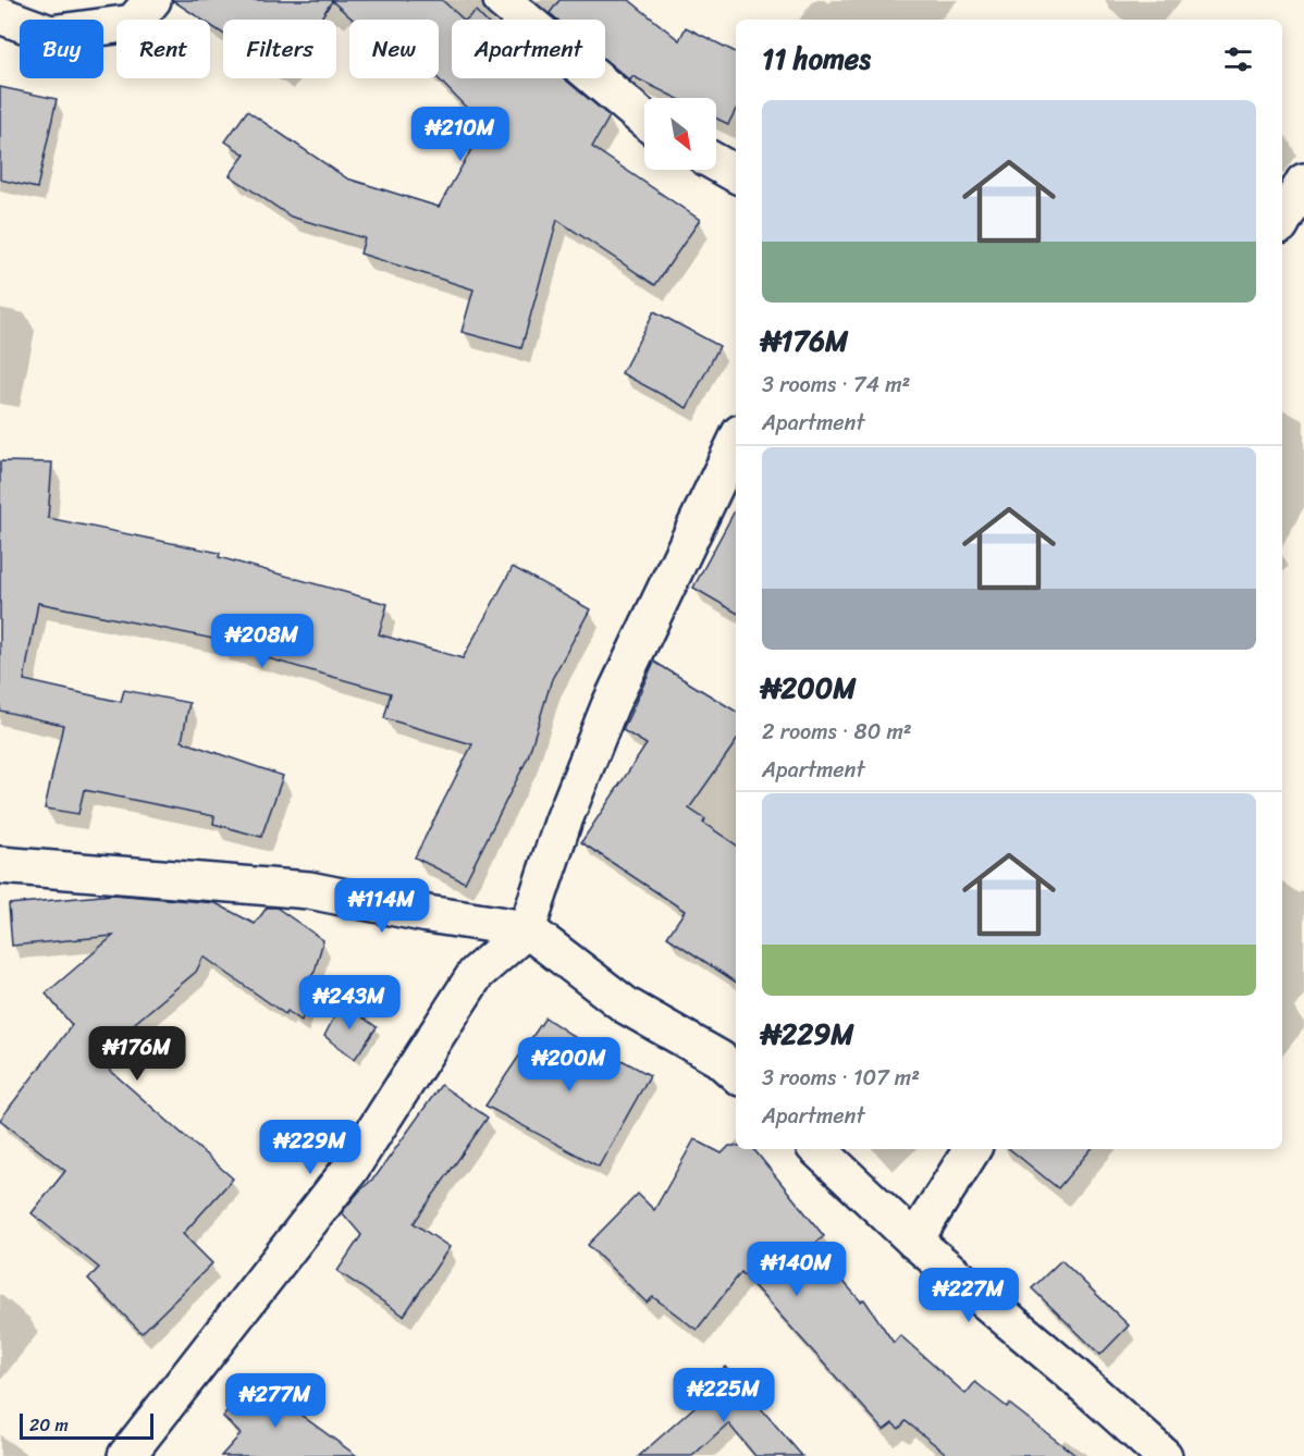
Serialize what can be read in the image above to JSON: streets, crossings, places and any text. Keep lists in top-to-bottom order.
{
  "scale_bar": "20 m",
  "north": "bottom right",
  "page": {
    "chip": [
      "Buy",
      "Rent",
      "Filters",
      "New",
      "Apartment"
    ],
    "heading": "11 homes",
    "list": [
      {
        "name": "₦176M",
        "note": "3 rooms · 74 m² · Apartment"
      },
      {
        "name": "₦200M",
        "note": "2 rooms · 80 m² · Apartment"
      },
      {
        "name": "₦229M",
        "note": "3 rooms · 107 m² · Apartment"
      }
    ],
    "price": [
      "₦210M",
      "₦208M",
      "₦114M",
      "₦243M",
      "₦176M",
      "₦200M",
      "₦229M",
      "₦140M",
      "₦227M",
      "₦225M",
      "₦277M"
    ],
    "scale": "20 m"
  }
}
